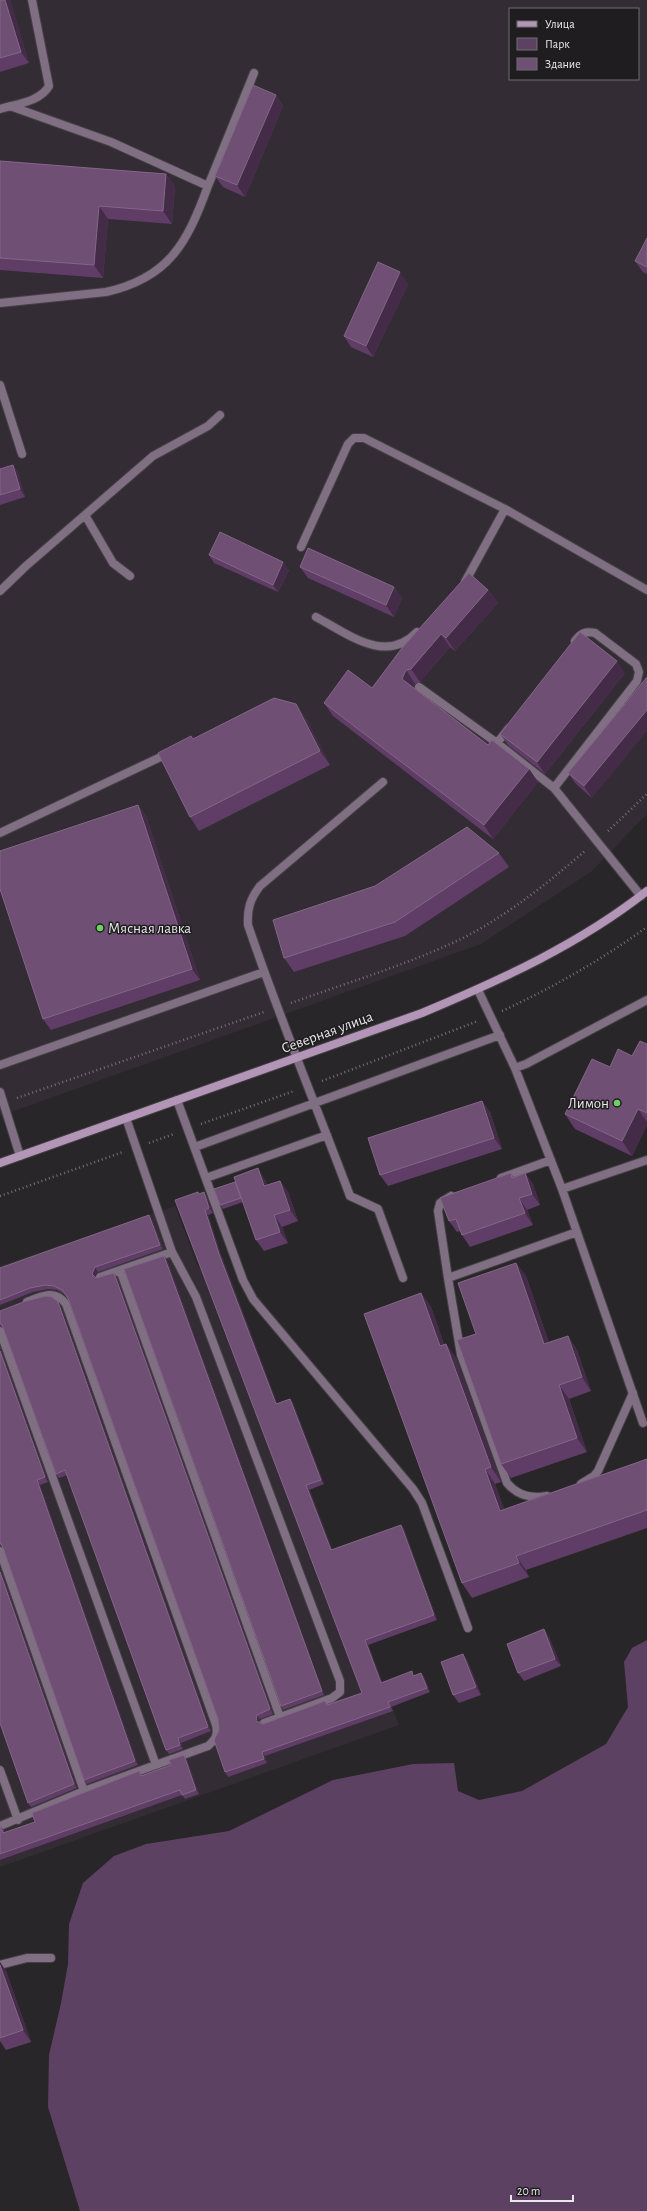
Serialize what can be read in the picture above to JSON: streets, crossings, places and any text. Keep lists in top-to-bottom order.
{
  "streets": {
    "main road": ["Северная улица"]
  },
  "places": ["Мясная лавка", "Лимон"],
  "legend": ["Улица", "Парк", "Здание"],
  "scale_bar": "20 m"
}
